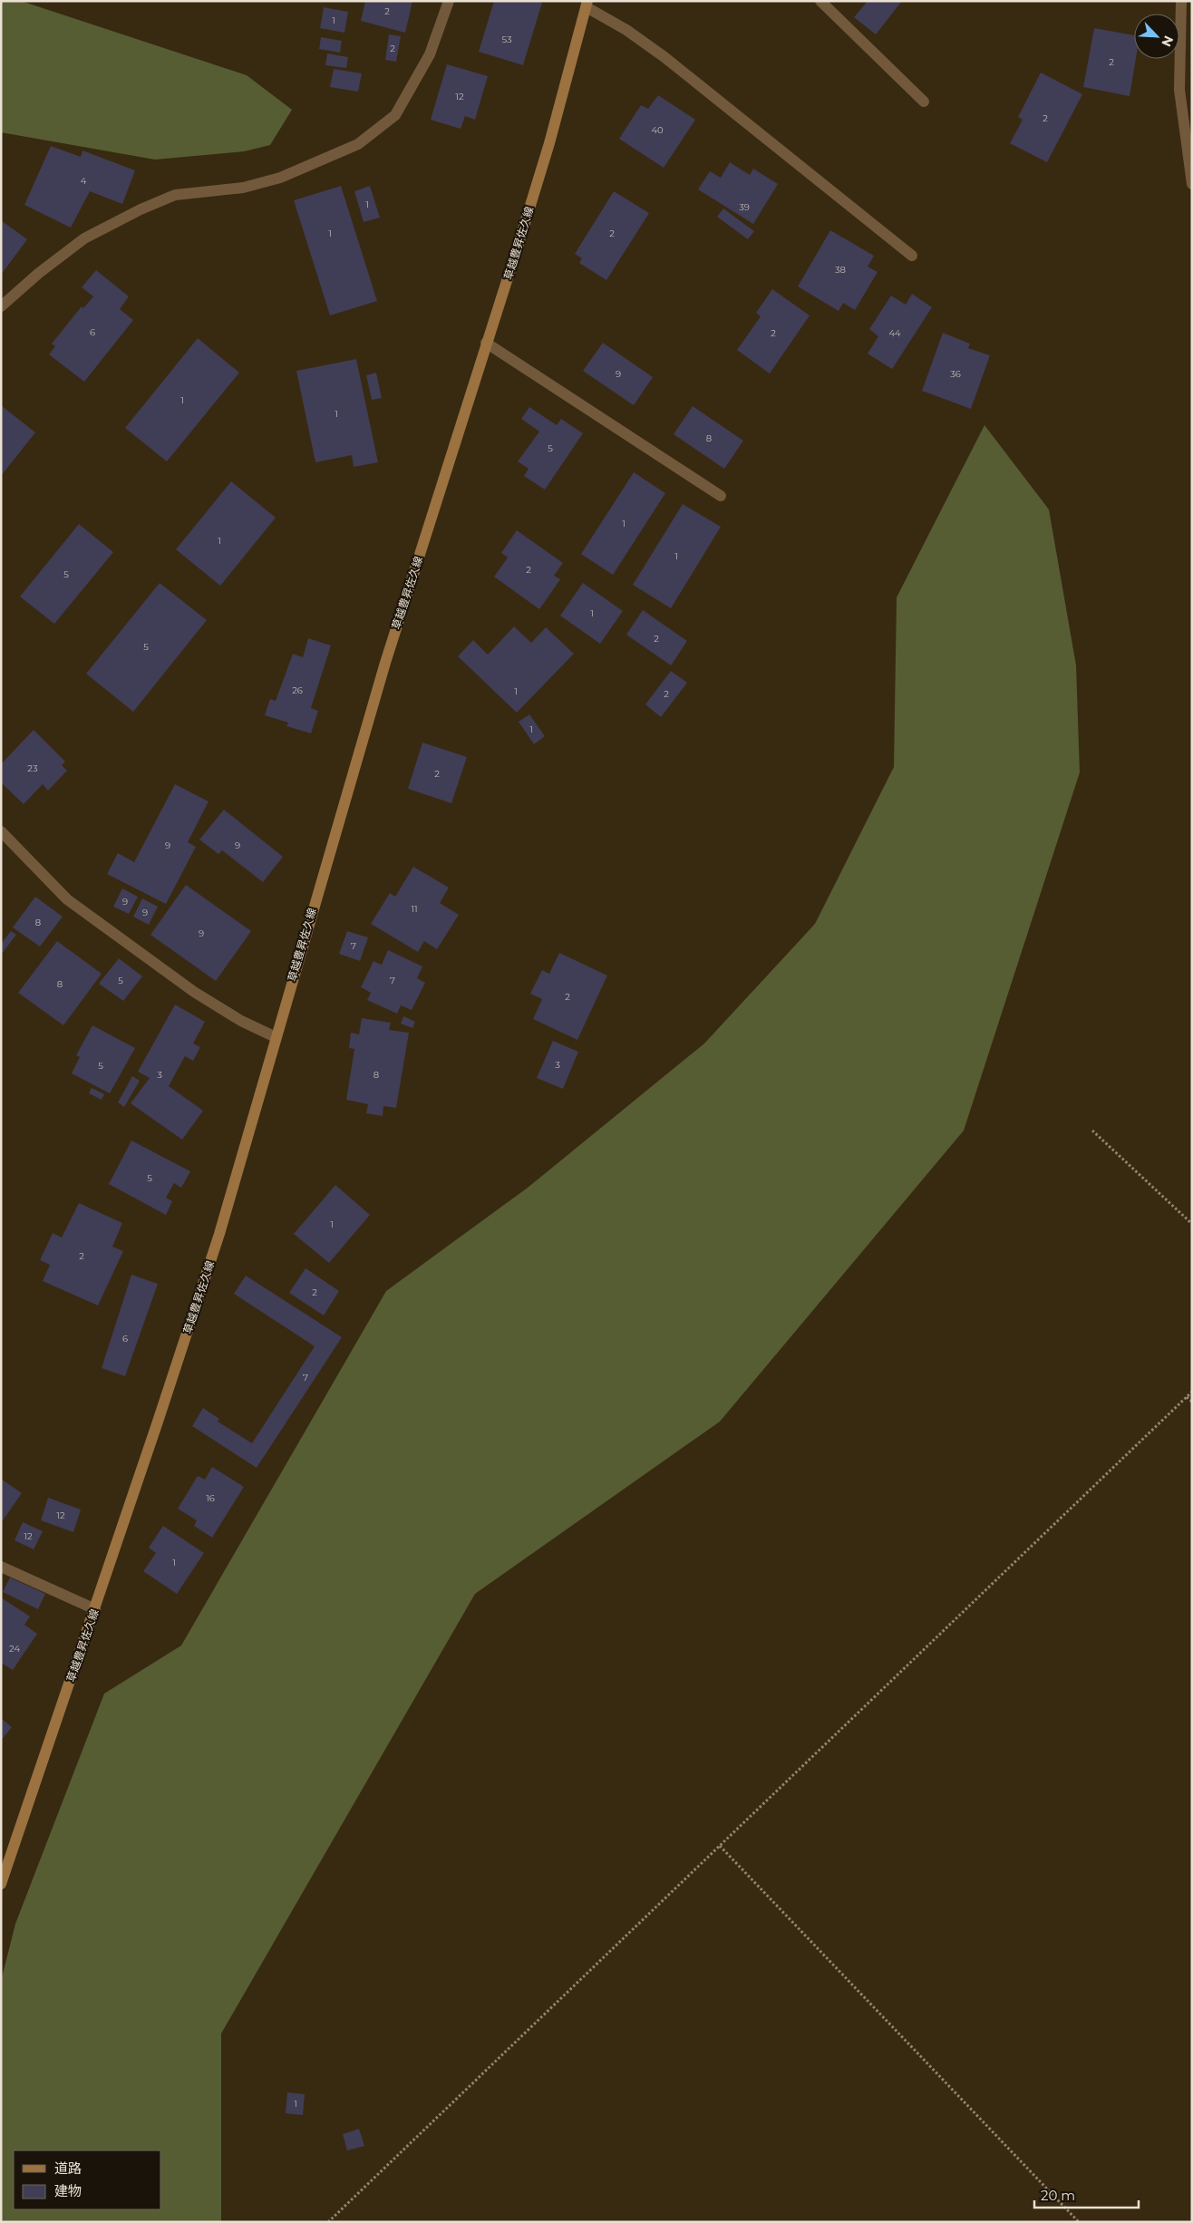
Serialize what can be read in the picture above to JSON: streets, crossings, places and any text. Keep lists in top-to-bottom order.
{
  "streets": {
    "main road": ["草越豊昇佐久線"]
  },
  "house_numbers": [
    "2",
    "1",
    "53",
    "2",
    "2",
    "12",
    "2",
    "40",
    "4",
    "1",
    "39",
    "1",
    "2",
    "38",
    "6",
    "2",
    "44",
    "9",
    "36",
    "1",
    "1",
    "8",
    "5",
    "1",
    "1",
    "1",
    "2",
    "5",
    "1",
    "2",
    "5",
    "26",
    "1",
    "2",
    "1",
    "23",
    "2",
    "9",
    "9",
    "9",
    "11",
    "9",
    "8",
    "9",
    "7",
    "5",
    "7",
    "8",
    "2",
    "3",
    "5",
    "3",
    "8",
    "5",
    "1",
    "2",
    "2",
    "6",
    "7",
    "16",
    "12",
    "12",
    "1",
    "24",
    "1"
  ],
  "legend": ["道路", "建物"],
  "scale_bar": "20 m",
  "north": "bottom right"
}
